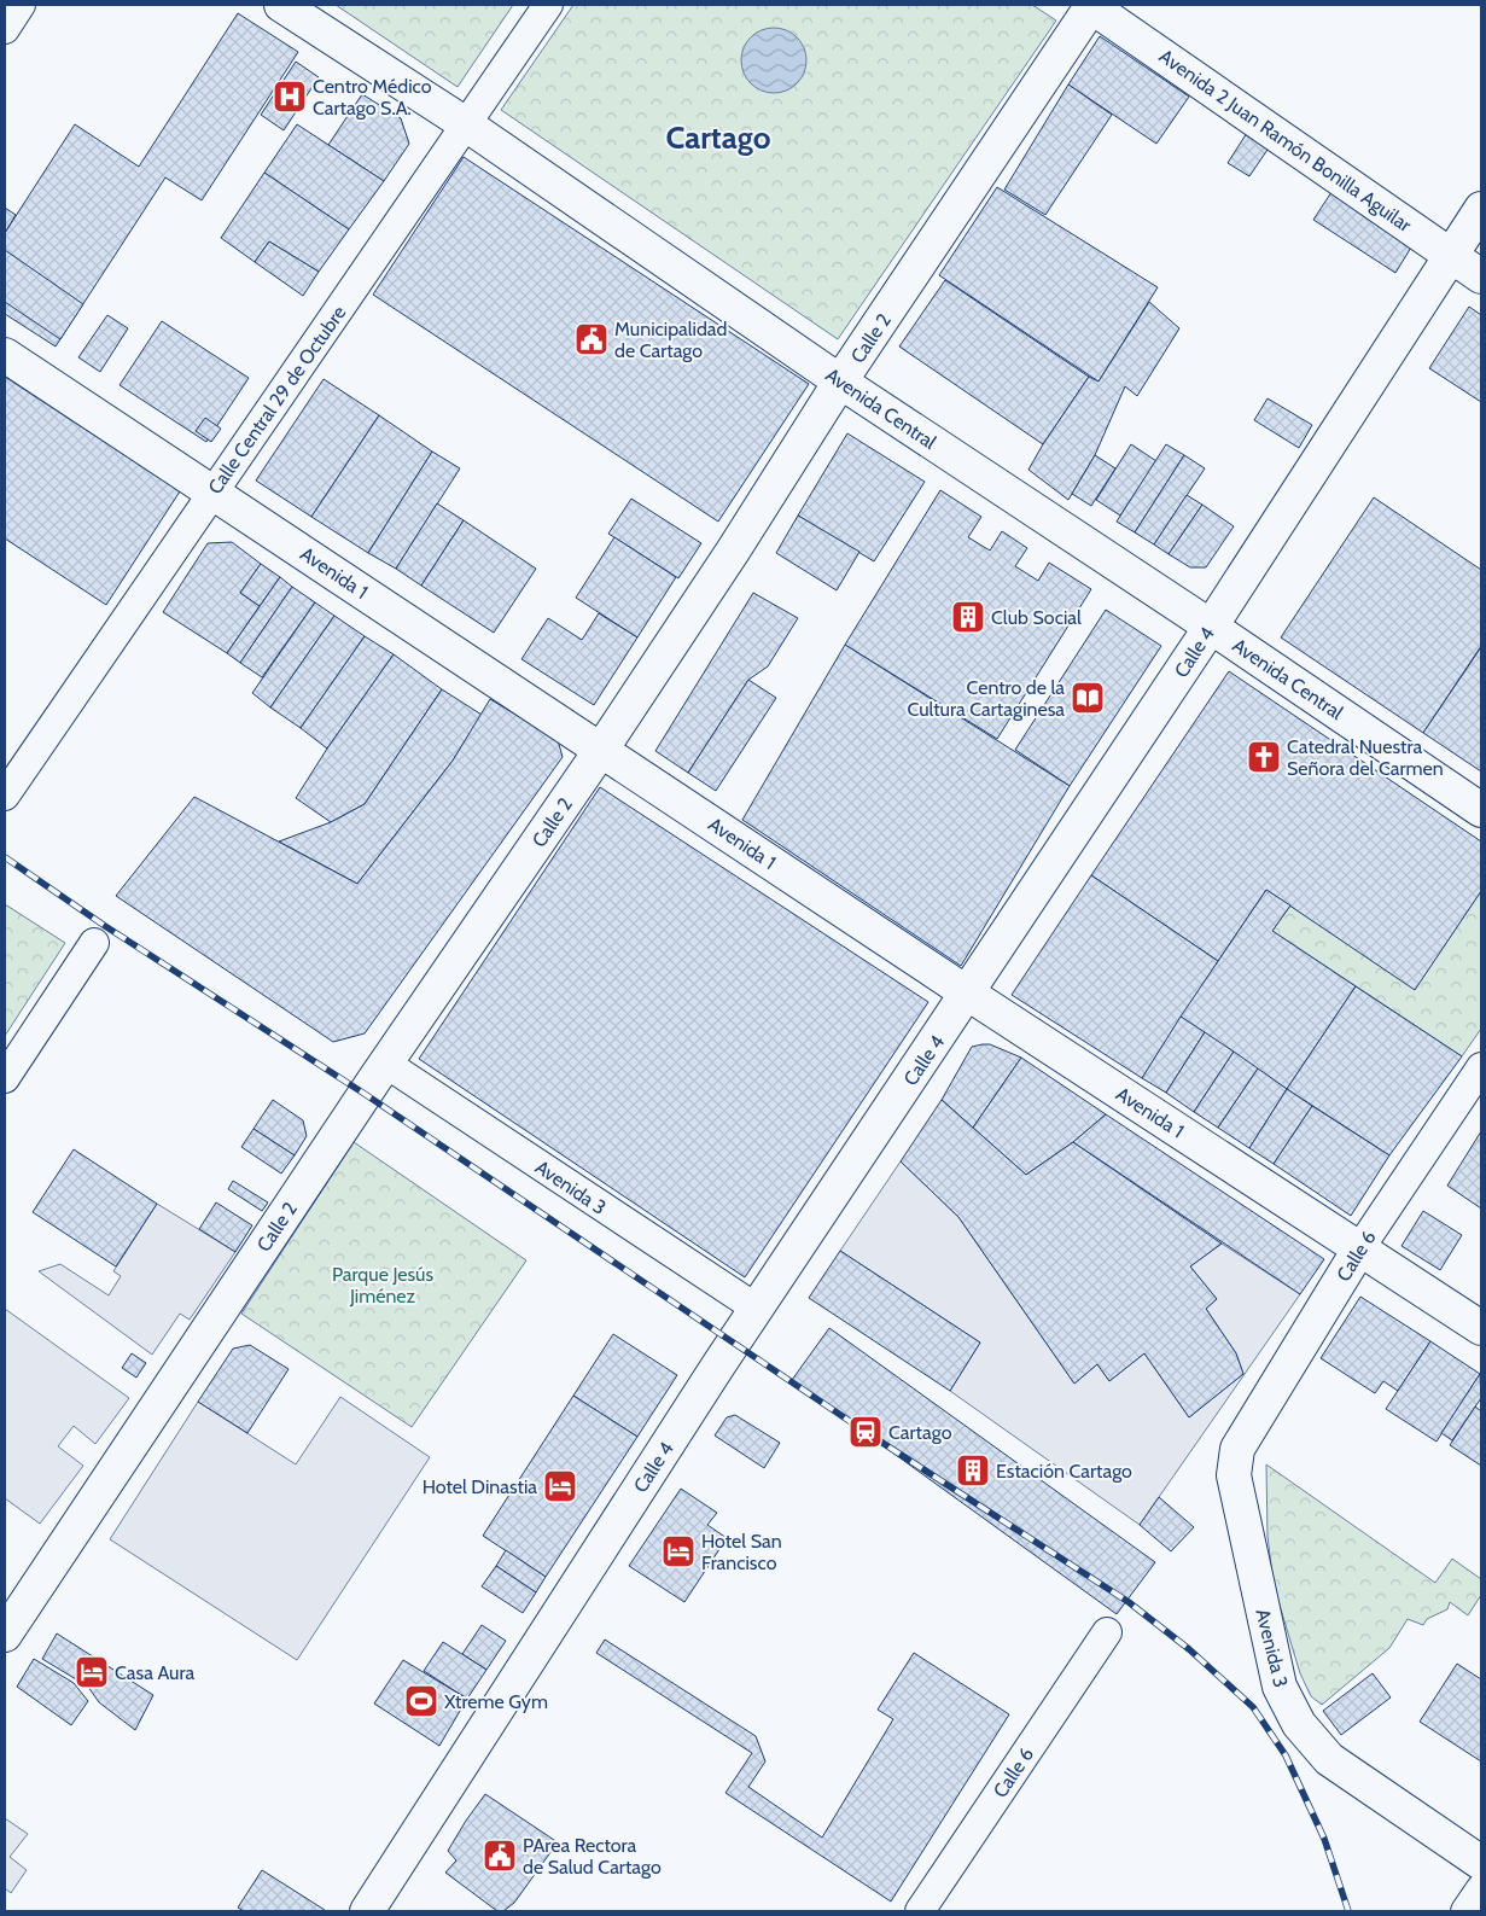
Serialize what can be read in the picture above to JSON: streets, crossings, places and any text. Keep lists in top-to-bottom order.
{
  "streets": {
    "street": [
      "Avenida 2 Juan Ramón Bonilla Aguilar",
      "Calle 2",
      "Calle Central 29 de Octubre",
      "Avenida Central",
      "Avenida 1",
      "Calle 4",
      "Avenida 3",
      "Calle 6"
    ]
  },
  "crossings": [
    ["Avenida 2 Juan Ramón Bonilla Aguilar", "Calle 2"],
    ["Avenida 2 Juan Ramón Bonilla Aguilar", "Calle 4"],
    ["Calle 2", "Avenida Central"],
    ["Calle 2", "Avenida 1"],
    ["Calle 2", "Avenida 3"],
    ["Calle Central 29 de Octubre", "Avenida Central"],
    ["Calle Central 29 de Octubre", "Avenida 1"],
    ["Avenida Central", "Calle 4"],
    ["Avenida 1", "Calle 4"],
    ["Avenida 1", "Calle 6"],
    ["Calle 4", "Avenida 3"],
    ["Avenida 3", "Calle 6"]
  ],
  "districts": ["Cartago"],
  "parks": ["Parque Jesús Jiménez"],
  "places": {
    "hospital": ["Centro Médico Cartago S.A."],
    "public building": ["Municipalidad de Cartago", "PArea Rectora de Salud Cartago"],
    "building": ["Club Social", "Estación Cartago"],
    "library": ["Centro de la Cultura Cartaginesa"],
    "church": ["Catedral Nuestra Señora del Carmen"],
    "station": ["Cartago"],
    "hotel": ["Hotel Dinastia", "Hotel San Francisco", "Casa Aura"],
    "sports": ["Xtreme Gym"]
  }
}
